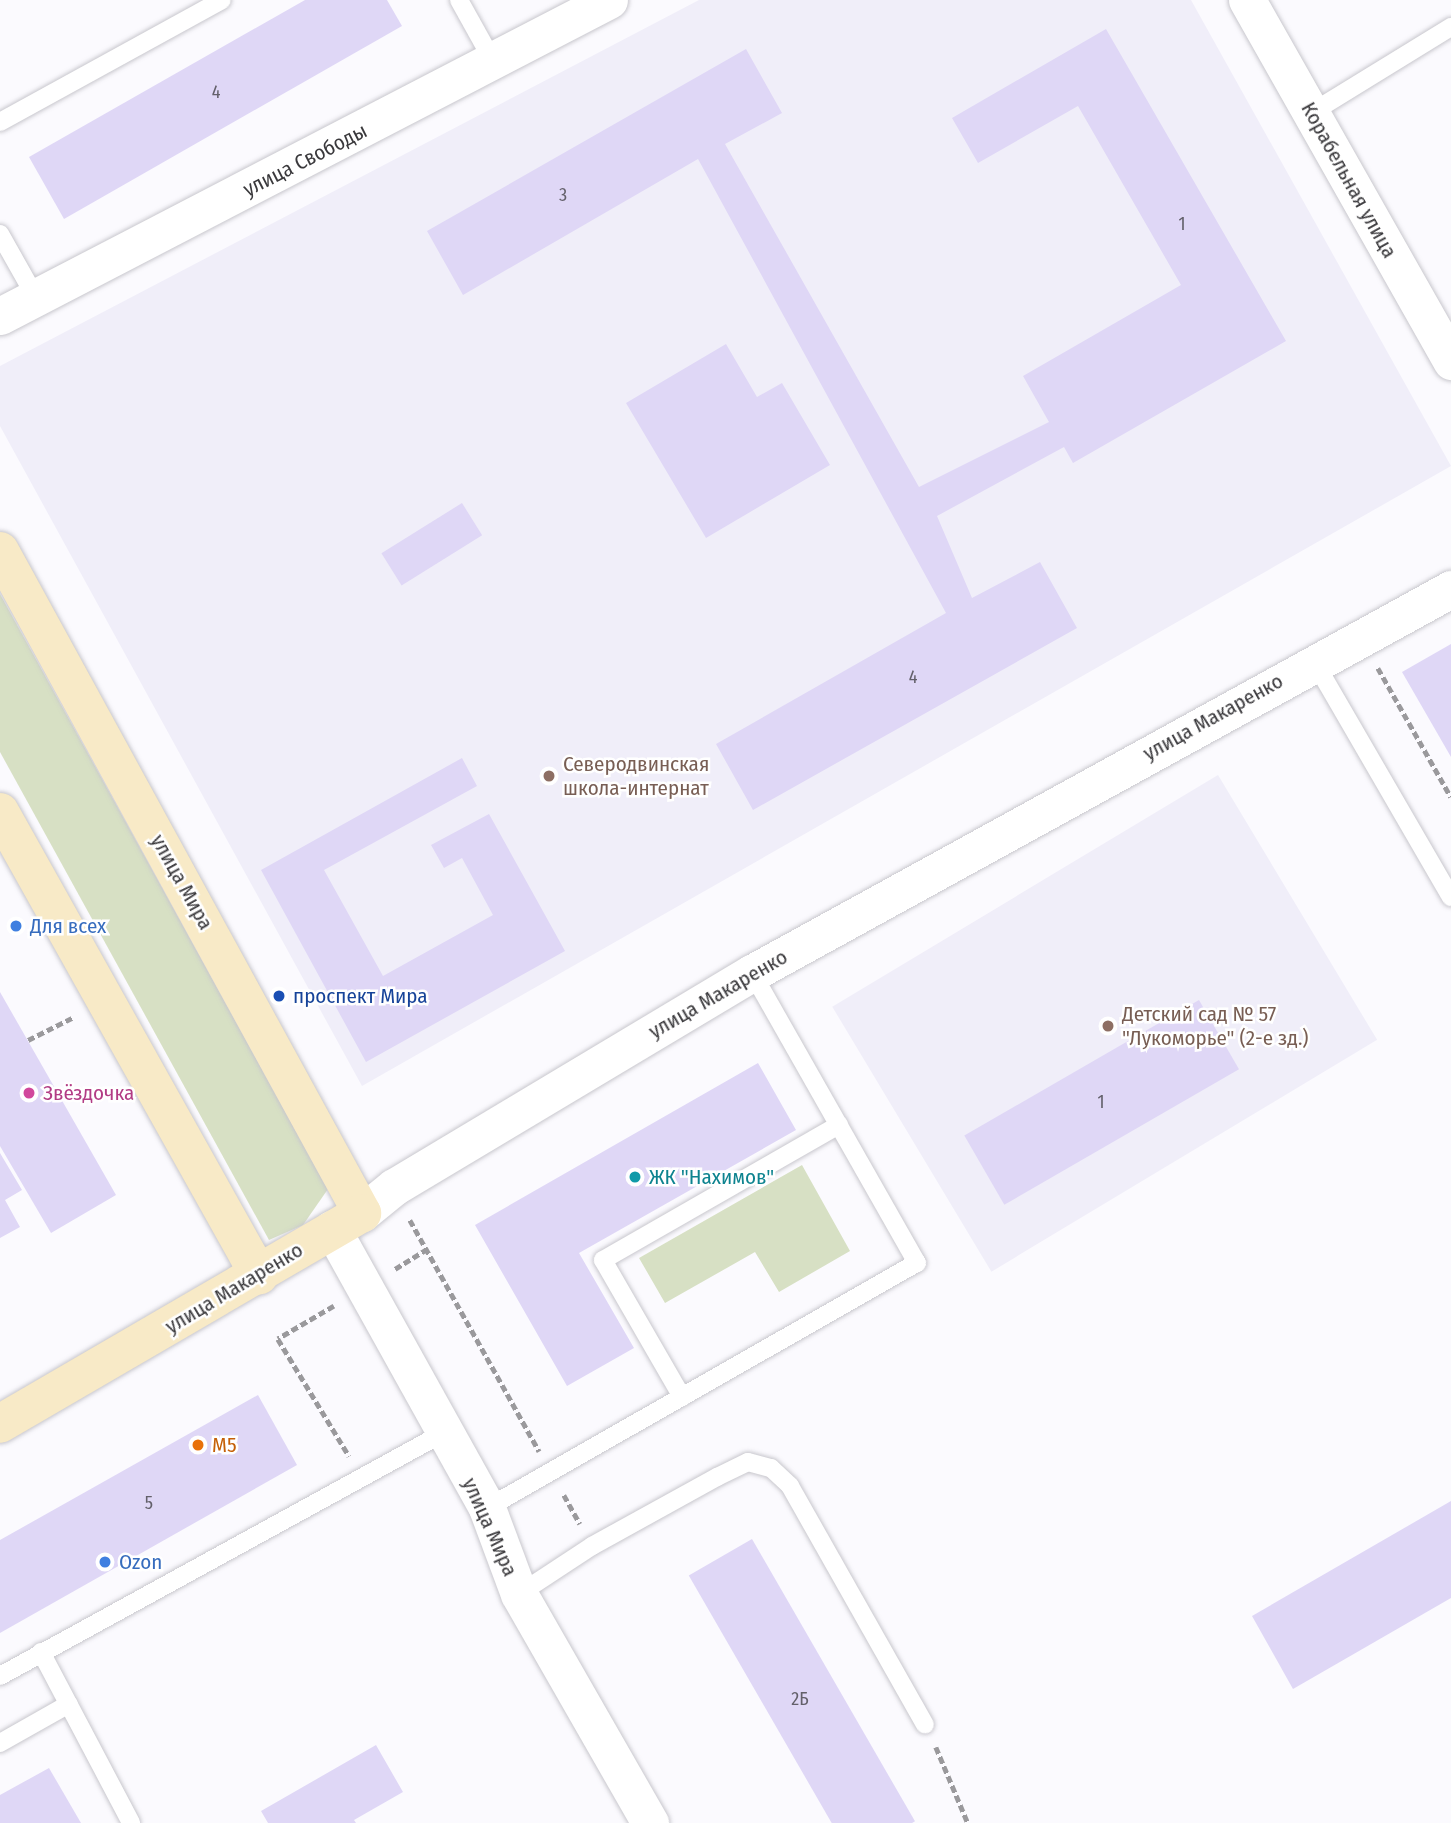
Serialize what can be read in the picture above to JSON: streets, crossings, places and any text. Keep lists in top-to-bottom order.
{
  "streets": {
    "main road": ["улица Макаренко", "улица Мира"],
    "street": ["улица Свободы", "Корабельная улица"]
  },
  "crossings": [
    ["улица Макаренко", "улица Мира"]
  ],
  "places": [
    "Северодвинская школа-интернат",
    "Для всех",
    "проспект Мира",
    "Детский сад № 57 \"Лукоморье\" (2-е зд.)",
    "Звёздочка",
    "ЖК \"Нахимов\"",
    "М5",
    "Ozon"
  ],
  "house_numbers": [
    "4",
    "3",
    "1",
    "4",
    "1",
    "5",
    "2Б"
  ]
}
